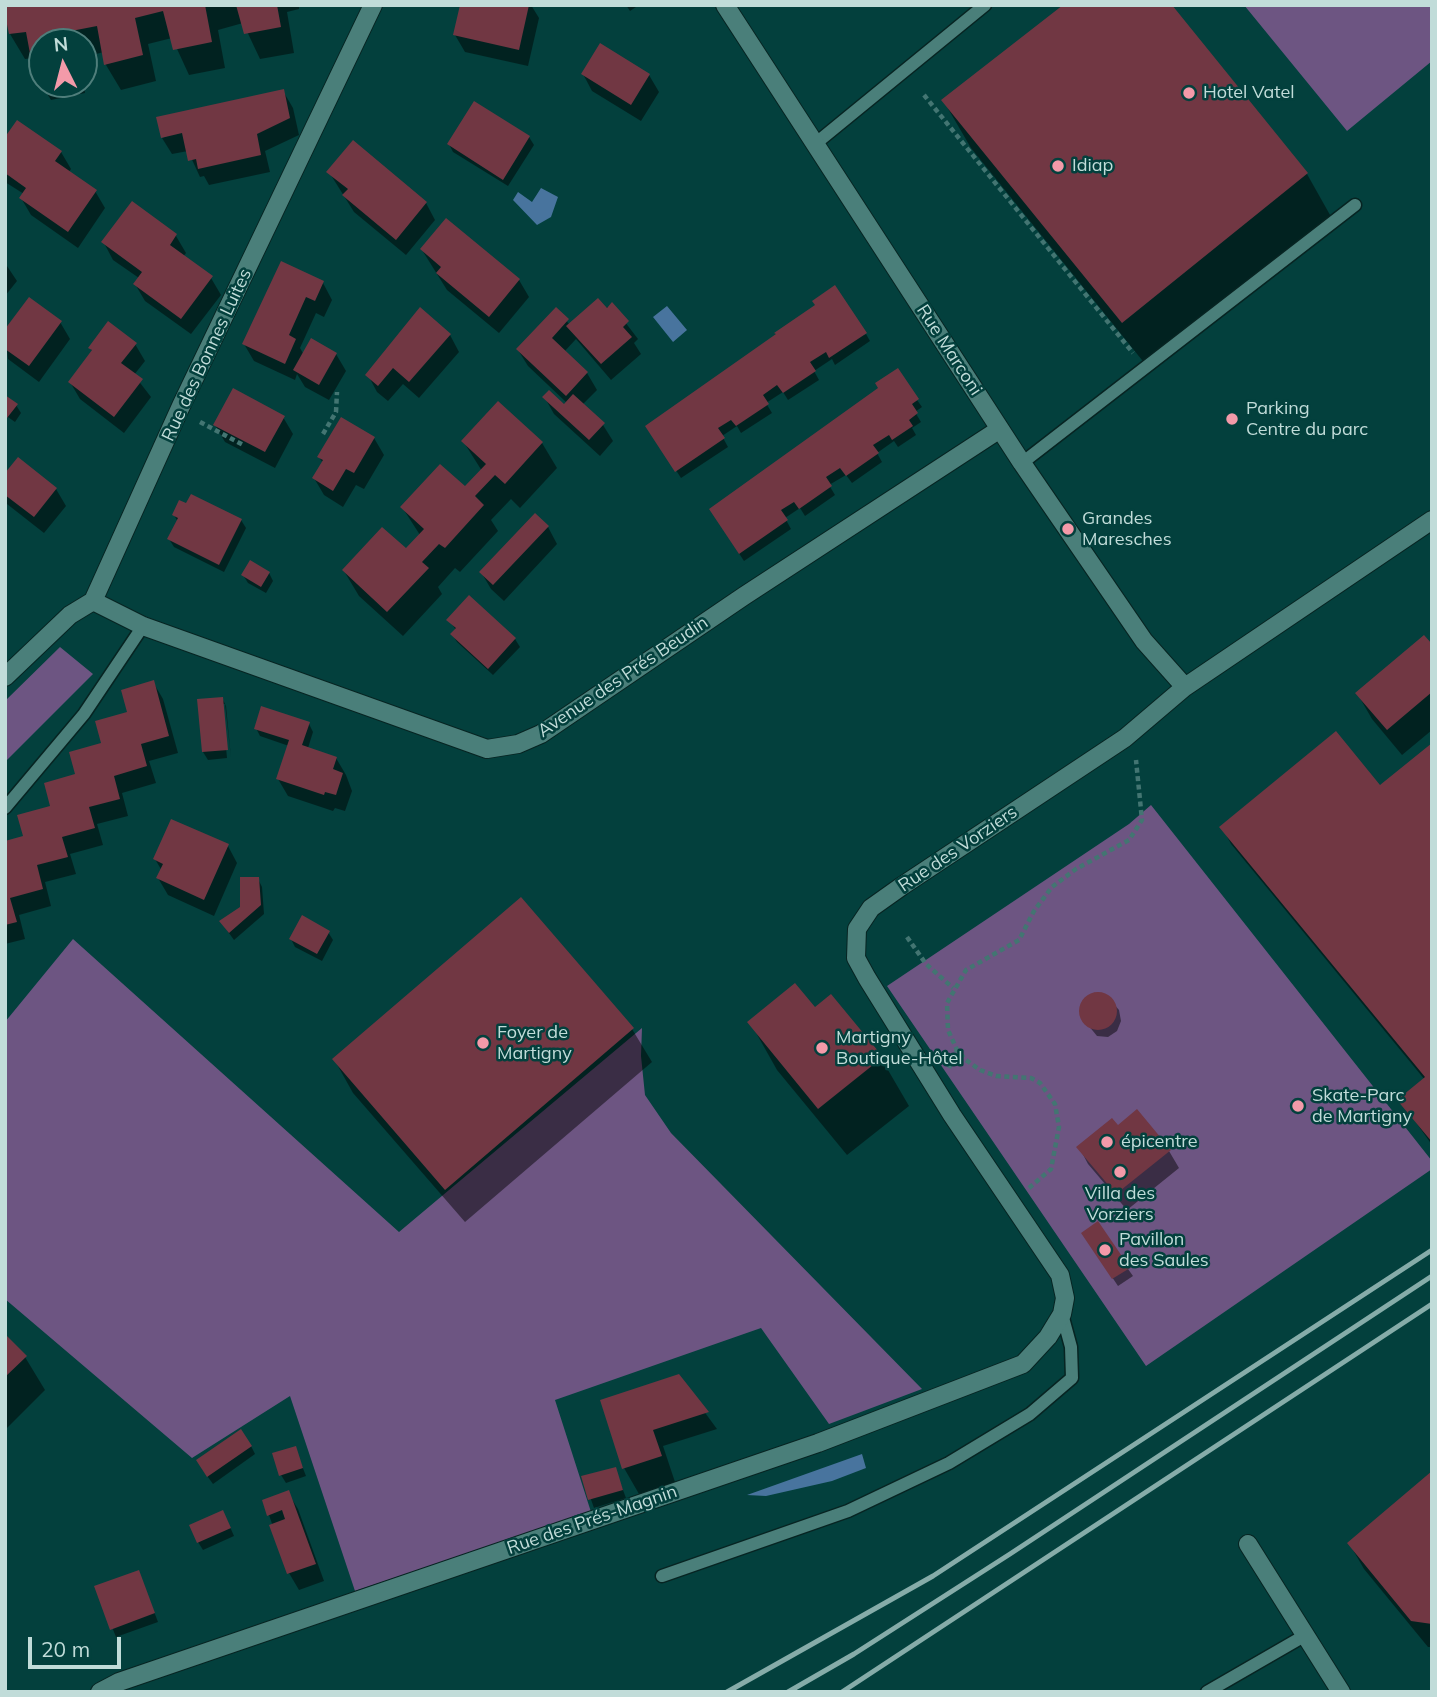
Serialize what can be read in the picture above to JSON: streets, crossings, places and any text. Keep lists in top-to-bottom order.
{
  "streets": {
    "street": [
      "Rue Marconi",
      "Rue des Bonnes Luites",
      "Avenue des Prés Beudin",
      "Rue des Vorziers",
      "Rue des Prés-Magnin"
    ]
  },
  "crossings": [
    ["Rue Marconi", "Avenue des Prés Beudin"],
    ["Rue Marconi", "Rue des Vorziers"],
    ["Rue des Bonnes Luites", "Avenue des Prés Beudin"],
    ["Rue des Vorziers", "Rue des Prés-Magnin"]
  ],
  "places": [
    "Hotel Vatel",
    "Idiap",
    "Parking Centre du parc",
    "Grandes Maresches",
    "Foyer de Martigny",
    "Martigny Boutique-Hôtel",
    "Skate-Parc de Martigny",
    "épicentre",
    "Villa des Vorziers",
    "Pavillon des Saules"
  ],
  "scale_bar": "20 m",
  "north": "top"
}
